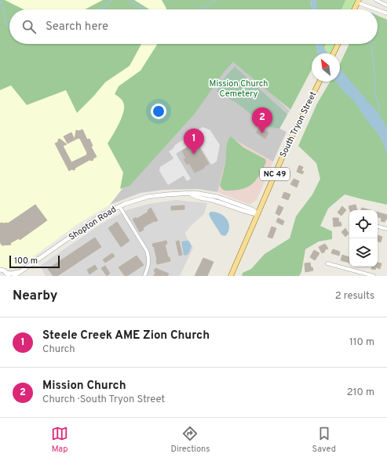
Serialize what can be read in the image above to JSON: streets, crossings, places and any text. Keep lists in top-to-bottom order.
{
  "streets": {
    "main road": ["South Tryon Street", "NC 49"],
    "street": ["Shopton Road"]
  },
  "crossings": [
    ["South Tryon Street", "Shopton Road"]
  ],
  "parks": ["Mission Church Cemetery"],
  "scale_bar": "100 m",
  "north": "top left",
  "page": {
    "search": "Search here",
    "pins": ["2", "1"],
    "scale": "100 m",
    "heading": ["Nearby", "2 results"],
    "list": [
      {
        "mark": "1",
        "name": "Steele Creek AME Zion Church",
        "note": "Church",
        "value": "110 m"
      },
      {
        "mark": "2",
        "name": "Mission Church",
        "note": "Church · South Tryon Street",
        "value": "210 m"
      }
    ],
    "nav": ["Map", "Directions", "Saved"]
  }
}
